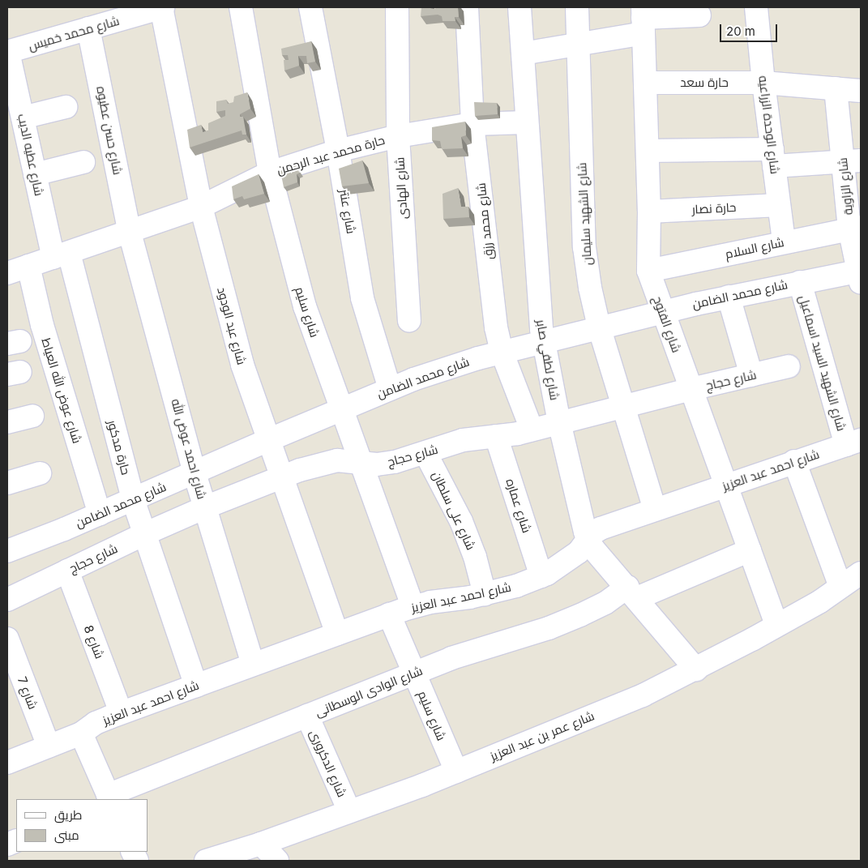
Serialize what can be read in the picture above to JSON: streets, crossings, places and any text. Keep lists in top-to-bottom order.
{
  "streets": {
    "street": [
      "شارع محمد خميس",
      "حارة سعد",
      "شارع الوحدة الزراعيه",
      "شارع حسن عطيوه",
      "شارع عطيه الديب",
      "حارة محمد عبد الرحمن",
      "شارع الزاوية",
      "شارع الهادى",
      "حارة نصار",
      "شارع عنتر",
      "شارع الشهيد سليمان",
      "شارع محمد رزق",
      "شارع السلام",
      "شارع محمد الضامن",
      "شارع سليم",
      "شارع الفتوح",
      "شارع عبد الودود",
      "شارع لطفي صابر",
      "شارع الشهيد السيد اسماعيل",
      "شارع حجاج",
      "شارع عوض الله العياط",
      "حارة مدكور",
      "شارع احمد عوض الله",
      "شارع احمد عبد العزيز",
      "شارع عماره",
      "شارع على سلطان",
      "شارع 8",
      "شارع الوادى الوسطانى",
      "شارع 7",
      "شارع عمر بن عبد العزيز",
      "شارع الدكرورى"
    ]
  },
  "crossings": [
    ["شارع محمد خميس", "شارع حسن عطيوه"],
    ["شارع محمد خميس", "شارع عطيه الديب"],
    ["شارع محمد خميس", "شارع عبد الودود"],
    ["حارة سعد", "شارع الوحدة الزراعيه"],
    ["حارة سعد", "شارع الزاوية"],
    ["حارة سعد", "شارع الفتوح"],
    ["شارع الوحدة الزراعيه", "حارة نصار"],
    ["شارع الوحدة الزراعيه", "شارع السلام"],
    ["شارع حسن عطيوه", "حارة محمد عبد الرحمن"],
    ["شارع حسن عطيوه", "شارع احمد عوض الله"],
    ["شارع عطيه الديب", "حارة محمد عبد الرحمن"],
    ["شارع عطيه الديب", "حارة مدكور"],
    ["حارة محمد عبد الرحمن", "شارع الهادى"],
    ["حارة محمد عبد الرحمن", "شارع عنتر"],
    ["حارة محمد عبد الرحمن", "شارع محمد رزق"],
    ["حارة محمد عبد الرحمن", "شارع سليم"],
    ["حارة محمد عبد الرحمن", "شارع عبد الودود"],
    ["حارة محمد عبد الرحمن", "شارع لطفي صابر"],
    ["حارة محمد عبد الرحمن", "شارع عوض الله العياط"],
    ["حارة محمد عبد الرحمن", "حارة مدكور"],
    ["حارة محمد عبد الرحمن", "شارع احمد عوض الله"],
    ["شارع الزاوية", "شارع السلام"],
    ["شارع الزاوية", "شارع محمد الضامن"],
    ["حارة نصار", "شارع الفتوح"],
    ["شارع عنتر", "شارع محمد الضامن"],
    ["شارع الشهيد سليمان", "شارع محمد الضامن"],
    ["شارع الشهيد سليمان", "شارع حجاج"],
    ["شارع الشهيد سليمان", "شارع احمد عبد العزيز"],
    ["شارع محمد رزق", "شارع محمد الضامن"],
    ["شارع محمد رزق", "شارع حجاج"],
    ["شارع السلام", "شارع الفتوح"],
    ["شارع محمد الضامن", "شارع سليم"],
    ["شارع محمد الضامن", "شارع الفتوح"],
    ["شارع محمد الضامن", "شارع عبد الودود"],
    ["شارع محمد الضامن", "شارع لطفي صابر"],
    ["شارع محمد الضامن", "شارع الشهيد السيد اسماعيل"],
    ["شارع محمد الضامن", "شارع عوض الله العياط"],
    ["شارع محمد الضامن", "حارة مدكور"],
    ["شارع محمد الضامن", "شارع احمد عوض الله"],
    ["شارع سليم", "شارع حجاج"],
    ["شارع سليم", "شارع احمد عبد العزيز"],
    ["شارع سليم", "شارع الوادى الوسطانى"],
    ["شارع سليم", "شارع عمر بن عبد العزيز"],
    ["شارع الفتوح", "شارع حجاج"],
    ["شارع الفتوح", "شارع احمد عبد العزيز"],
    ["شارع الفتوح", "شارع الوادى الوسطانى"],
    ["شارع الفتوح", "شارع عمر بن عبد العزيز"],
    ["شارع عبد الودود", "شارع حجاج"],
    ["شارع عبد الودود", "شارع احمد عبد العزيز"],
    ["شارع لطفي صابر", "شارع حجاج"],
    ["شارع لطفي صابر", "شارع احمد عبد العزيز"],
    ["شارع لطفي صابر", "شارع الوادى الوسطانى"],
    ["شارع لطفي صابر", "شارع عمر بن عبد العزيز"],
    ["شارع الشهيد السيد اسماعيل", "شارع احمد عبد العزيز"],
    ["شارع حجاج", "حارة مدكور"],
    ["شارع حجاج", "شارع احمد عوض الله"],
    ["شارع حجاج", "شارع عماره"],
    ["شارع حجاج", "شارع على سلطان"],
    ["شارع حجاج", "شارع 8"],
    ["حارة مدكور", "شارع احمد عبد العزيز"],
    ["شارع احمد عوض الله", "شارع احمد عبد العزيز"],
    ["شارع احمد عبد العزيز", "شارع عماره"],
    ["شارع احمد عبد العزيز", "شارع على سلطان"],
    ["شارع احمد عبد العزيز", "شارع 8"],
    ["شارع احمد عبد العزيز", "شارع 7"],
    ["شارع الوادى الوسطانى", "شارع الدكرورى"],
    ["شارع عمر بن عبد العزيز", "شارع الدكرورى"]
  ],
  "legend": ["طريق", "مبنى"],
  "scale_bar": "20 m"
}
